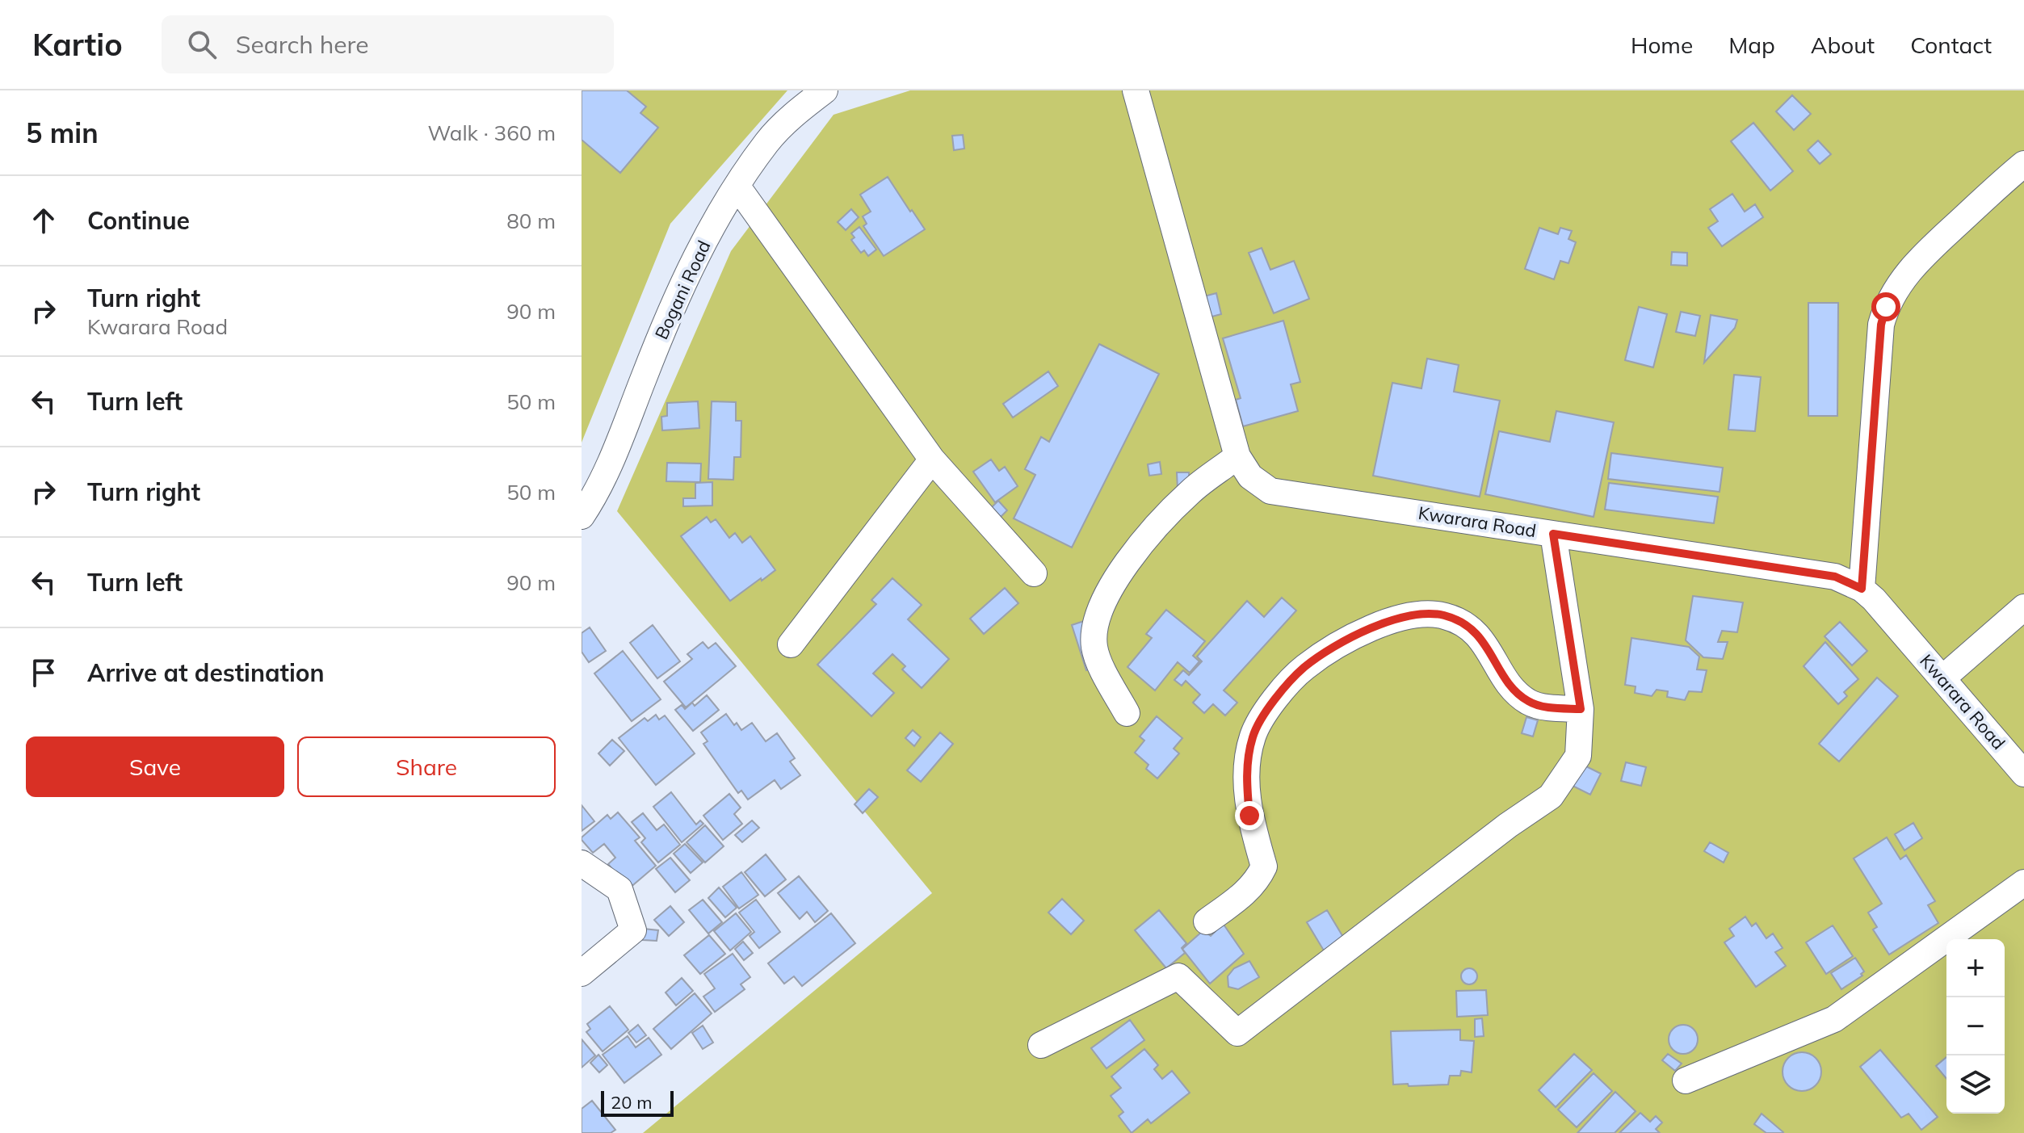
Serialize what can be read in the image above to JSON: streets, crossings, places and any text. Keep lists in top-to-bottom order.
{
  "streets": {
    "street": ["Bogani Road", "Kwarara Road"]
  },
  "scale_bar": "20 m",
  "page": {
    "header": "Kartio",
    "search": "Search here",
    "nav": [
      "Home",
      "Map",
      "About",
      "Contact"
    ],
    "heading": ["5 min", "Walk · 360 m"],
    "list": [
      ["Continue", "80 m"],
      ["Turn right", "Kwarara Road", "90 m"],
      ["Turn left", "50 m"],
      ["Turn right", "50 m"],
      ["Turn left", "90 m"],
      "Arrive at destination"
    ],
    "buttons": ["Save", "Share"],
    "map_buttons": ["+", "−"],
    "scale": "20 m"
  }
}
